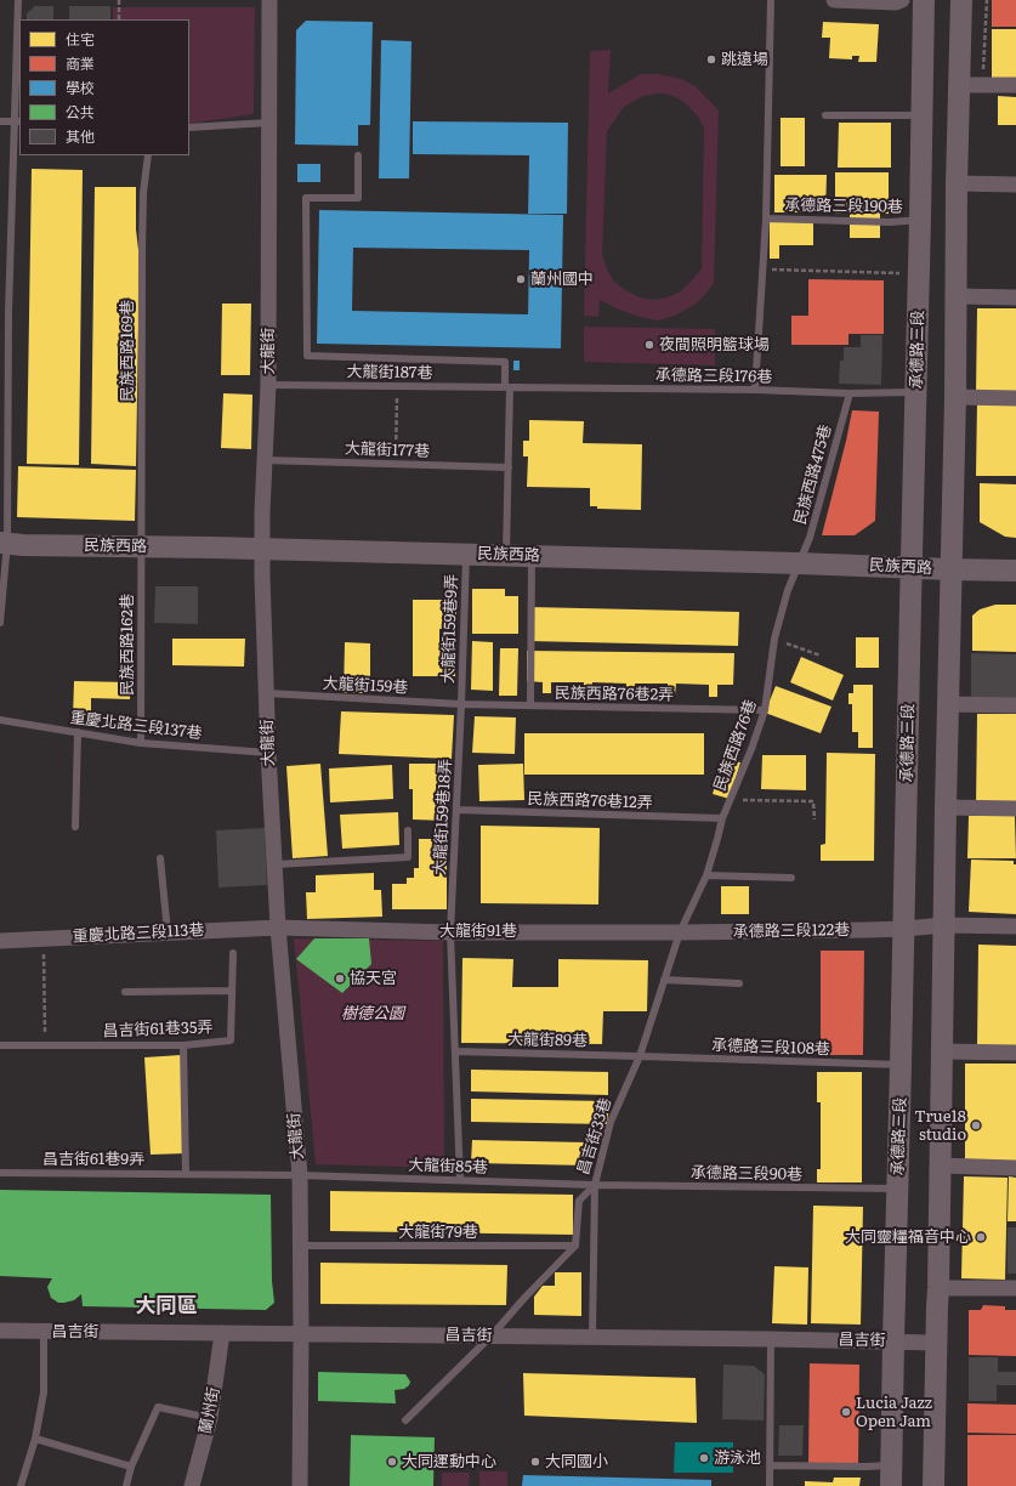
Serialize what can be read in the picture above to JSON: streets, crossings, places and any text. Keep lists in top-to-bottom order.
{
  "streets": {
    "main road": ["承德路三段", "民族西路"],
    "street": [
      "大龍街",
      "大龍街91巷",
      "承德路三段122巷",
      "重慶北路三段113巷",
      "昌吉街",
      "蘭州街"
    ],
    "lane": [
      "承德路三段190巷",
      "民族西路169巷",
      "大龍街187巷",
      "承德路三段176巷",
      "大龍街177巷",
      "民族西路475巷",
      "大龍街159巷9弄",
      "民族西路162巷",
      "大龍街159巷",
      "民族西路76巷2弄",
      "重慶北路三段137巷",
      "民族西路76巷",
      "民族西路76巷12弄",
      "大龍街159巷18弄",
      "昌吉街61巷35弄",
      "大龍街89巷",
      "承德路三段108巷",
      "昌吉街33巷",
      "昌吉街61巷9弄",
      "大龍街85巷",
      "承德路三段90巷",
      "大龍街79巷"
    ]
  },
  "crossings": [
    ["承德路三段190巷", "承德路三段"],
    ["承德路三段", "承德路三段176巷"],
    ["承德路三段", "民族西路"],
    ["承德路三段", "承德路三段122巷"],
    ["承德路三段", "承德路三段108巷"],
    ["承德路三段", "承德路三段90巷"],
    ["承德路三段", "昌吉街"],
    ["民族西路169巷", "民族西路"],
    ["民族西路169巷", "民族西路162巷"],
    ["大龍街", "大龍街187巷"],
    ["大龍街", "大龍街177巷"],
    ["大龍街", "民族西路"],
    ["大龍街", "大龍街159巷"],
    ["大龍街", "重慶北路三段137巷"],
    ["大龍街", "大龍街91巷"],
    ["大龍街", "重慶北路三段113巷"],
    ["大龍街", "昌吉街61巷9弄"],
    ["大龍街", "大龍街85巷"],
    ["大龍街", "大龍街79巷"],
    ["大龍街", "昌吉街"],
    ["大龍街187巷", "承德路三段176巷"],
    ["承德路三段176巷", "民族西路475巷"],
    ["民族西路475巷", "民族西路"],
    ["民族西路475巷", "民族西路76巷"],
    ["民族西路", "大龍街159巷9弄"],
    ["民族西路", "民族西路162巷"],
    ["民族西路", "民族西路76巷"],
    ["大龍街159巷9弄", "大龍街159巷"],
    ["大龍街159巷9弄", "民族西路76巷2弄"],
    ["大龍街159巷9弄", "大龍街159巷18弄"],
    ["民族西路162巷", "重慶北路三段137巷"],
    ["大龍街159巷", "民族西路76巷2弄"],
    ["大龍街159巷", "大龍街159巷18弄"],
    ["民族西路76巷2弄", "民族西路76巷"],
    ["民族西路76巷2弄", "大龍街159巷18弄"],
    ["民族西路76巷", "民族西路76巷12弄"],
    ["民族西路76巷", "大龍街91巷"],
    ["民族西路76巷", "承德路三段122巷"],
    ["民族西路76巷", "昌吉街33巷"],
    ["民族西路76巷12弄", "大龍街159巷18弄"],
    ["大龍街159巷18弄", "大龍街91巷"],
    ["大龍街159巷18弄", "大龍街89巷"],
    ["大龍街159巷18弄", "大龍街85巷"],
    ["大龍街91巷", "承德路三段122巷"],
    ["大龍街91巷", "重慶北路三段113巷"],
    ["大龍街89巷", "承德路三段108巷"],
    ["大龍街89巷", "昌吉街33巷"],
    ["承德路三段108巷", "昌吉街33巷"],
    ["昌吉街33巷", "大龍街85巷"],
    ["昌吉街33巷", "承德路三段90巷"],
    ["昌吉街33巷", "大龍街79巷"],
    ["昌吉街61巷9弄", "大龍街85巷"],
    ["大龍街85巷", "承德路三段90巷"],
    ["昌吉街", "蘭州街"]
  ],
  "districts": ["大同區"],
  "parks": ["樹德公園"],
  "places": [
    "跳遠場",
    "蘭州國中",
    "夜間照明籃球場",
    "協天宮",
    "True18 studio",
    "大同靈糧福音中心",
    "Lucia Jazz Open Jam",
    "游泳池",
    "大同運動中心",
    "大同國小"
  ],
  "legend": [
    "住宅",
    "商業",
    "學校",
    "公共",
    "其他"
  ]
}
